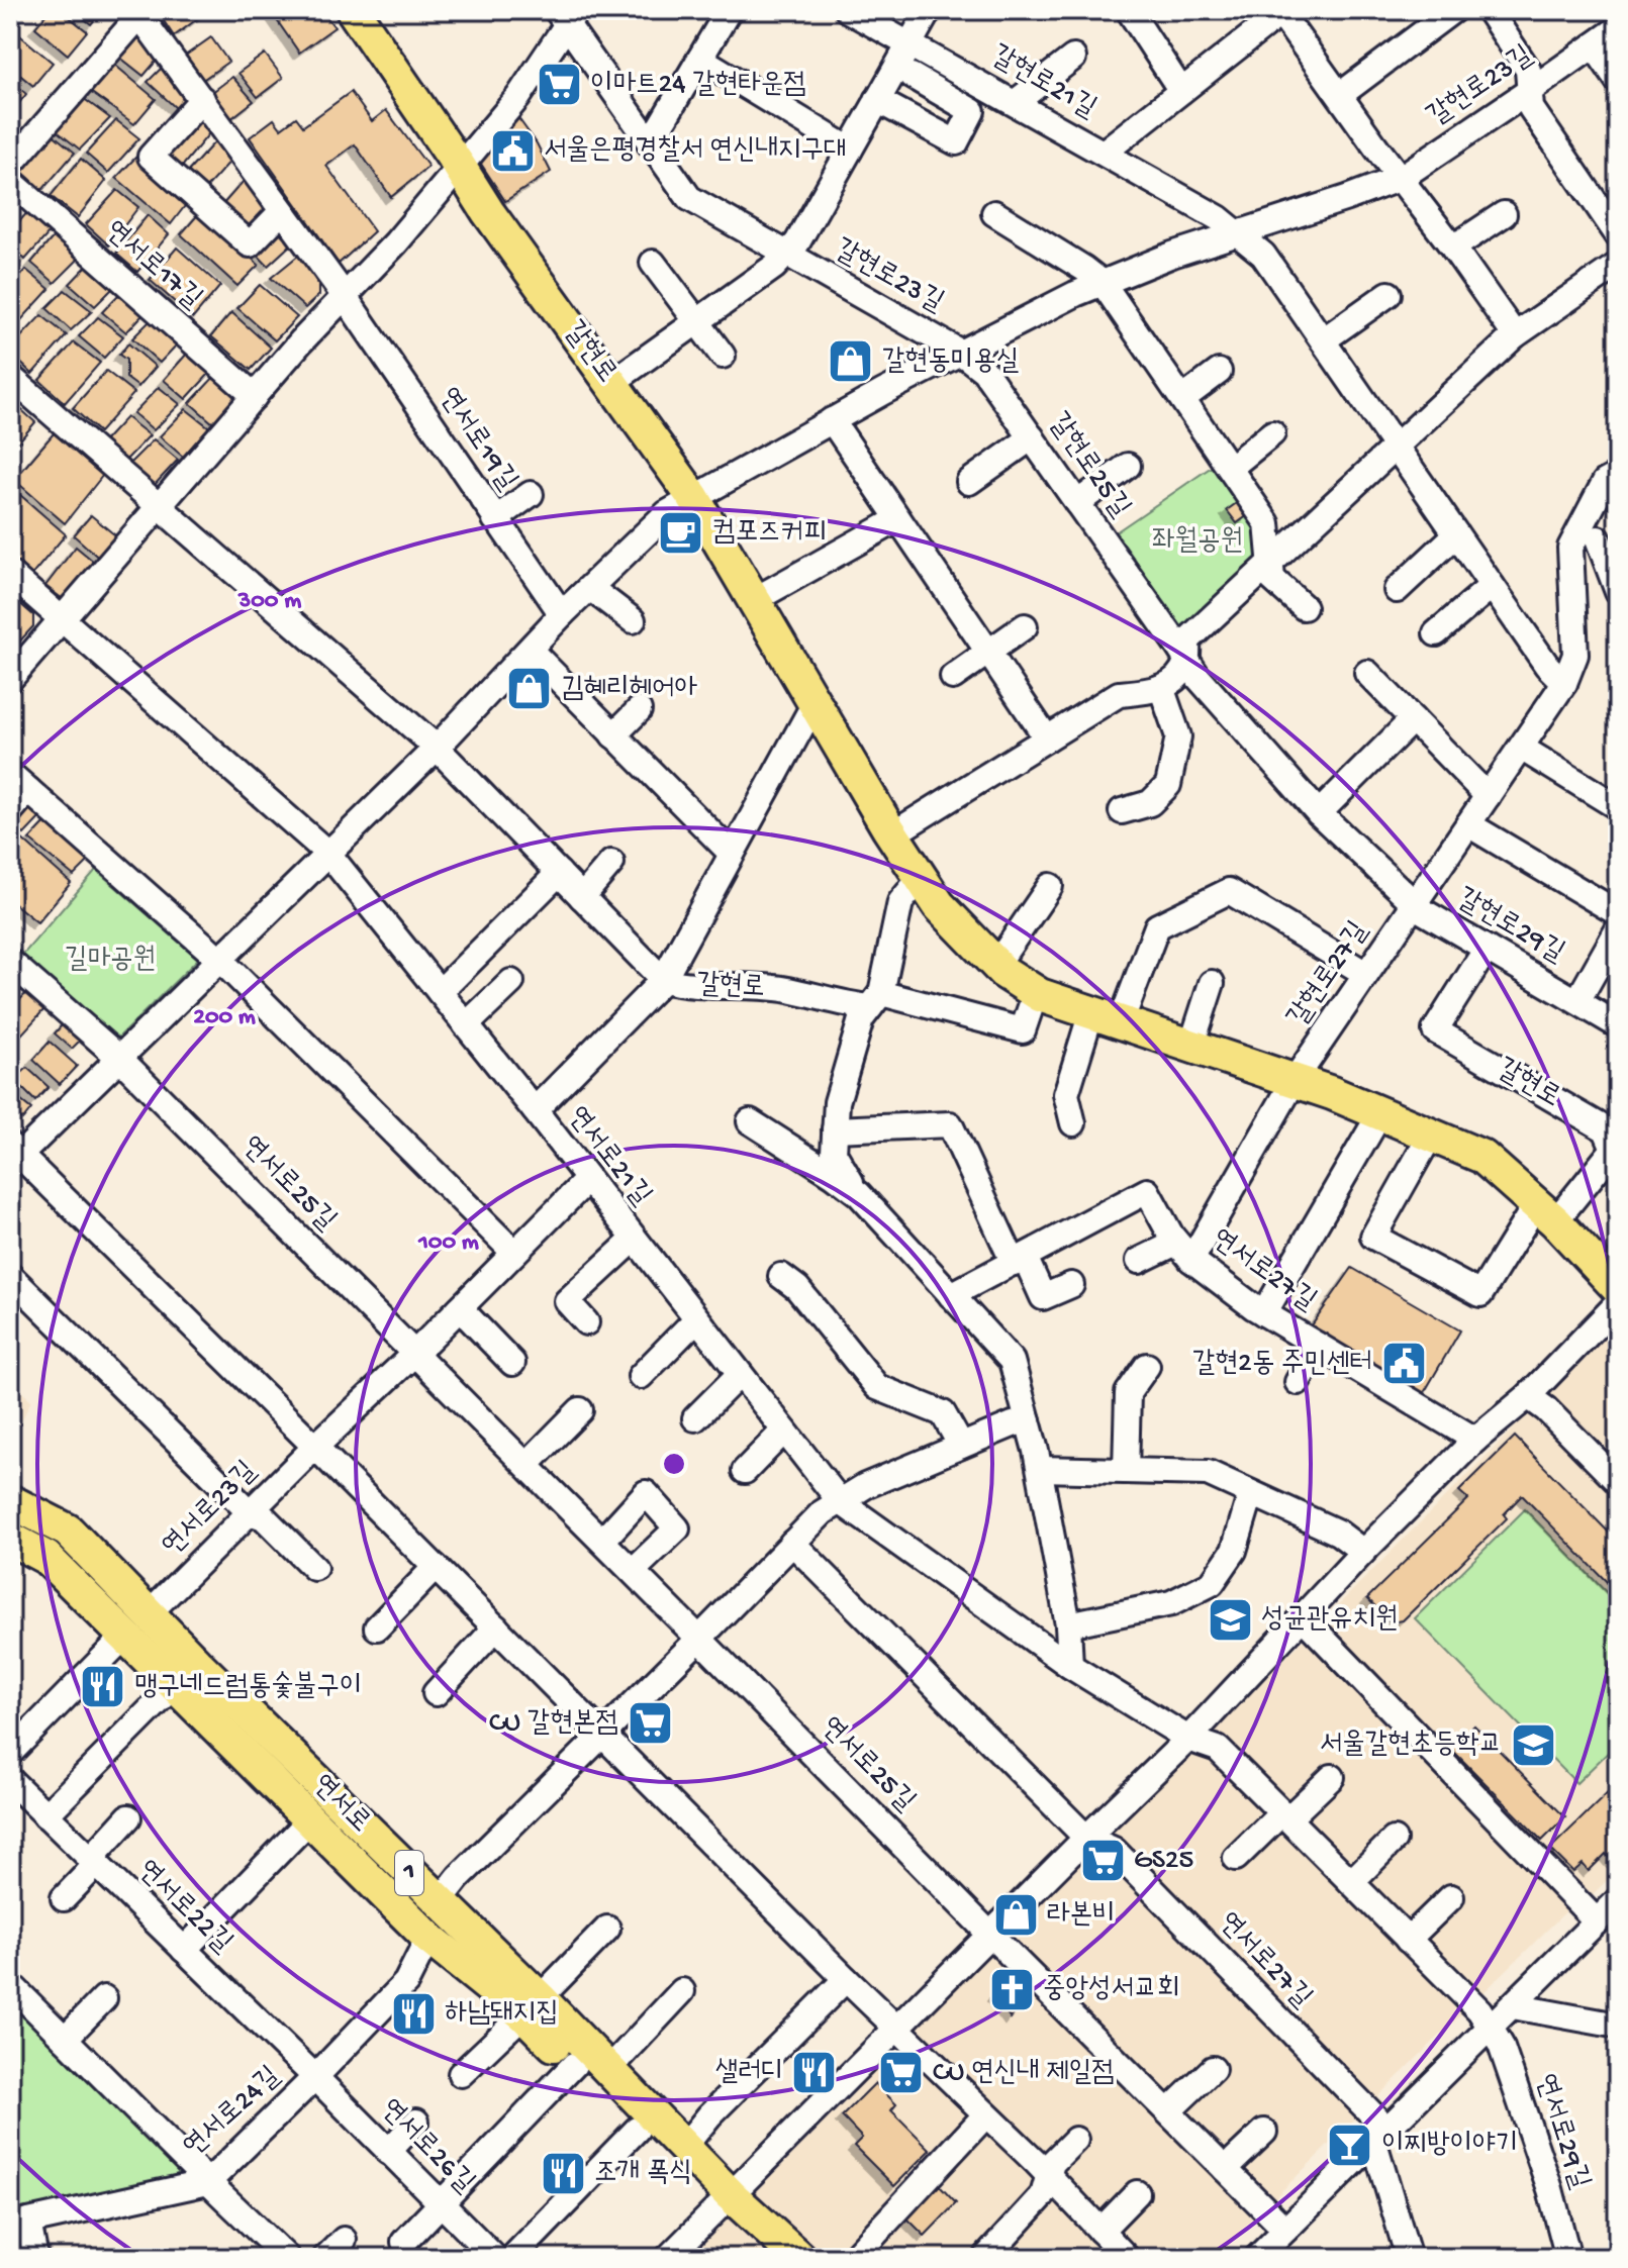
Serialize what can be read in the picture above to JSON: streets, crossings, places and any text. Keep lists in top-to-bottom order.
{
  "streets": {
    "main road": ["갈현로", "연서로", "1"],
    "street": [
      "갈현로21길",
      "갈현로23길",
      "연서로17길",
      "연서로19길",
      "갈현로25길",
      "갈현로29길",
      "갈현로27길",
      "연서로21길",
      "연서로25길",
      "연서로27길",
      "연서로23길",
      "연서로22길",
      "연서로24길",
      "연서로29길",
      "연서로26길"
    ]
  },
  "crossings": [
    ["갈현로23길", "갈현로"],
    ["갈현로23길", "갈현로25길"],
    ["갈현로", "갈현로29길"],
    ["갈현로", "갈현로27길"],
    ["갈현로", "연서로21길"],
    ["갈현로29길", "갈현로27길"],
    ["연서로21길", "연서로23길"],
    ["연서로25길", "연서로23길"],
    ["연서로23길", "연서로"],
    ["연서로", "연서로22길"],
    ["연서로", "연서로24길"],
    ["연서로22길", "연서로24길"],
    ["연서로22길", "연서로26길"],
    ["연서로24길", "연서로26길"]
  ],
  "parks": ["좌월공원", "길마공원"],
  "places": {
    "supermarket": [
      "이마트24 갈현타운점",
      "CU 갈현본점",
      "GS25",
      "CU 연신내 제일점"
    ],
    "public building": ["서울은평경찰서 연신내지구대", "갈현2동 주민센터"],
    "shop": ["갈현동미용실", "김혜리헤어아", "라본비"],
    "cafe": ["컴포즈커피"],
    "school or university": ["성균관유치원", "서울갈현초등학교"],
    "restaurant": [
      "맹구네드럼통숯불구이",
      "하남돼지집",
      "샐러디",
      "조개 폭식"
    ],
    "church": ["중앙성서교회"],
    "bar": ["이찌방이야기"]
  },
  "rings": ["300 m", "200 m", "100 m"]
}
